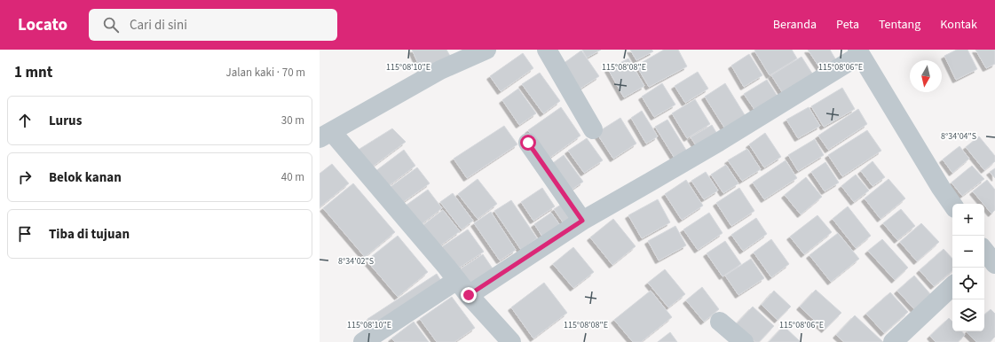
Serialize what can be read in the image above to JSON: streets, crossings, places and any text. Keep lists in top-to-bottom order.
{
  "north": "bottom",
  "page": {
    "header": "Locato",
    "search": "Cari di sini",
    "nav": [
      "Beranda",
      "Peta",
      "Tentang",
      "Kontak"
    ],
    "heading": ["1 mnt", "Jalan kaki · 70 m"],
    "list": [
      ["Lurus", "30 m"],
      ["Belok kanan", "40 m"],
      "Tiba di tujuan"
    ],
    "map_buttons": ["+", "−"]
  },
  "coordinates": [
    "115°08'10\"E",
    "115°08'08\"E",
    "115°08'06\"E",
    "8°34'04\"S",
    "8°34'02\"S"
  ]
}
